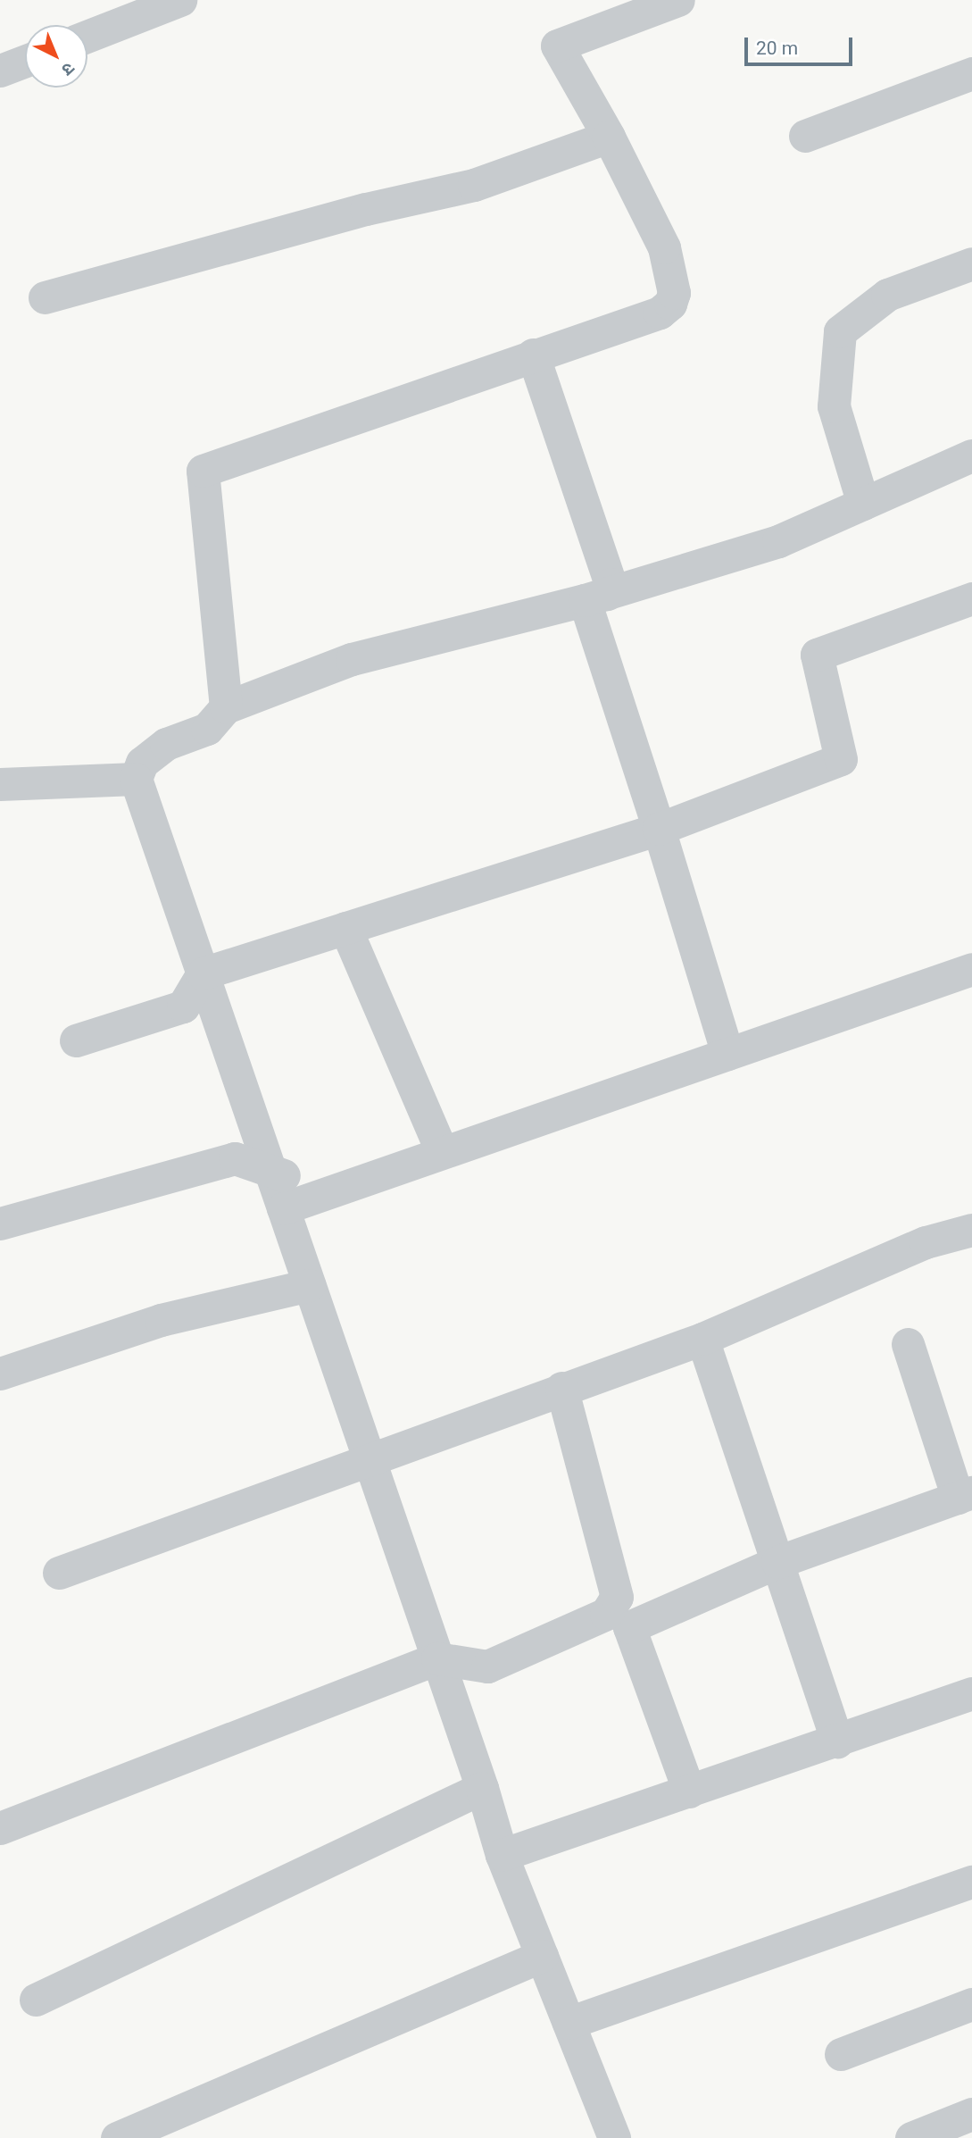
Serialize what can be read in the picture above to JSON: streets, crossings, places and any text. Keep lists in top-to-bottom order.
{
  "scale_bar": "20 m",
  "north": "bottom right"
}
